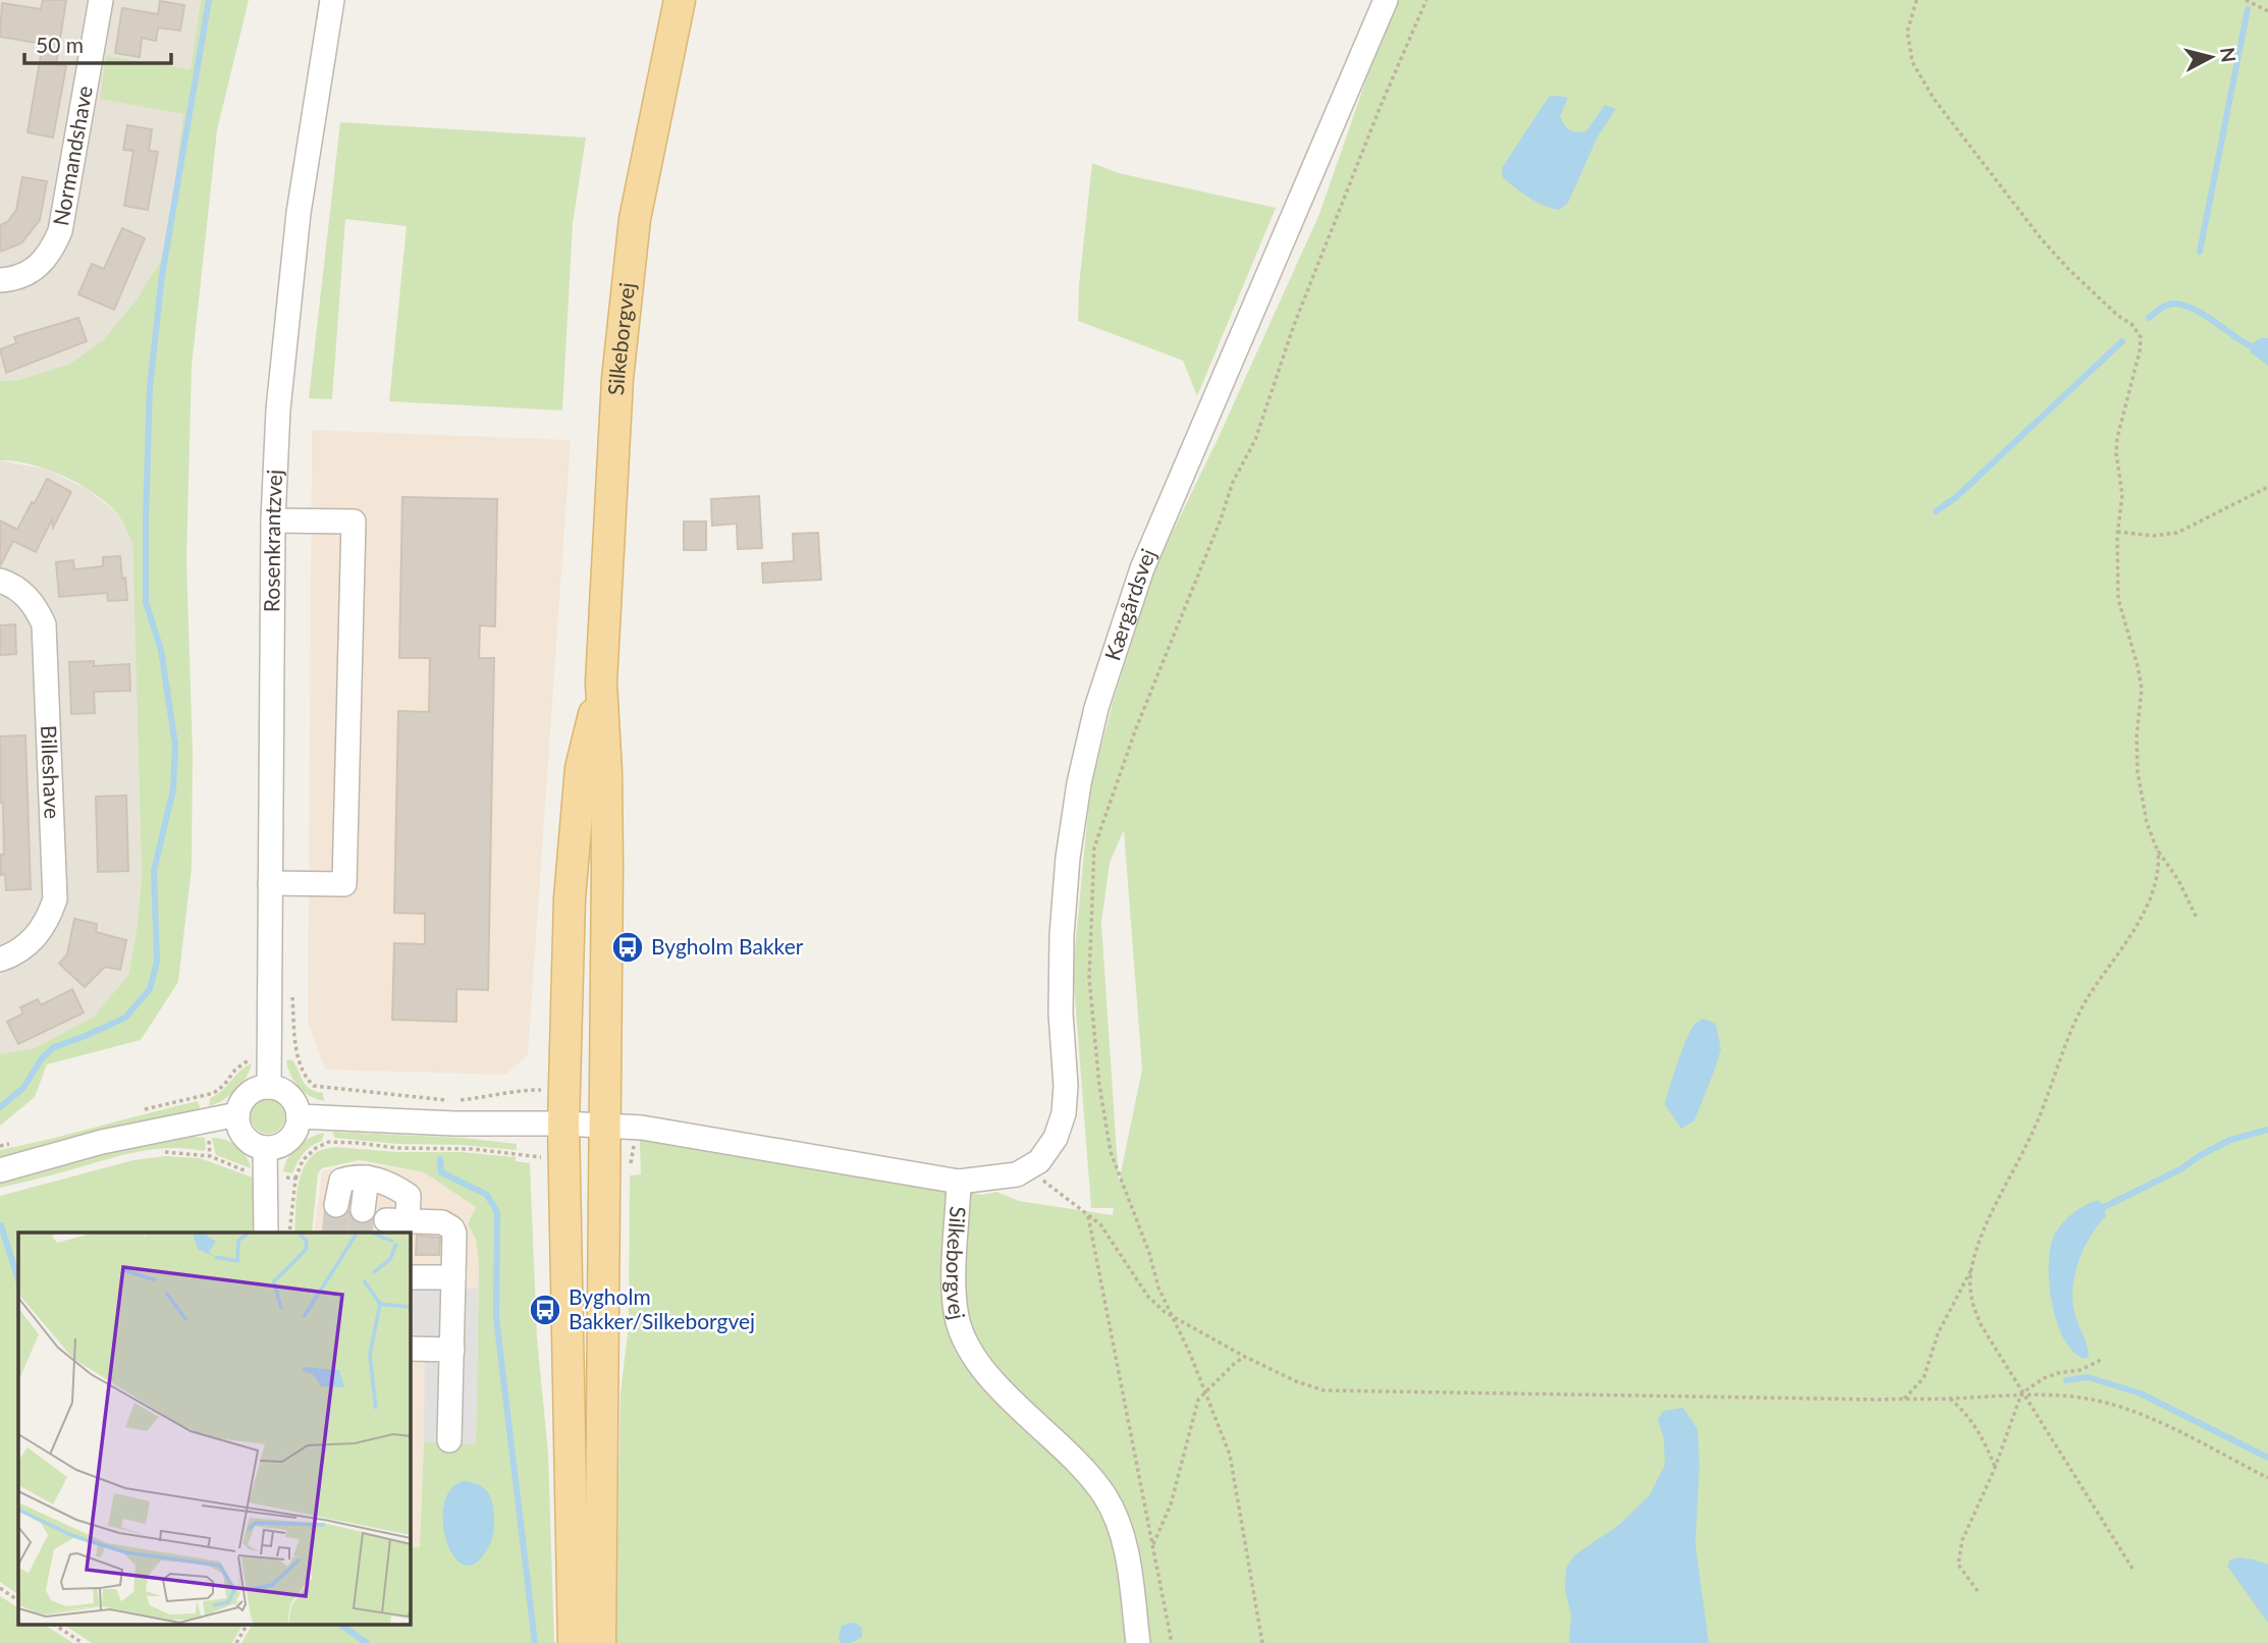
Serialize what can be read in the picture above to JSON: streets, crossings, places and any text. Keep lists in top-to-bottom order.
{
  "streets": {
    "main road": ["Silkeborgvej"],
    "street": [
      "Normandshave",
      "Rosenkrantzvej",
      "Kærgårdsvej",
      "Billeshave"
    ]
  },
  "places": {
    "bus stop": ["Bygholm Bakker", "Bygholm Bakker/Silkeborgvej"]
  },
  "scale_bar": "50 m",
  "north": "right"
}
